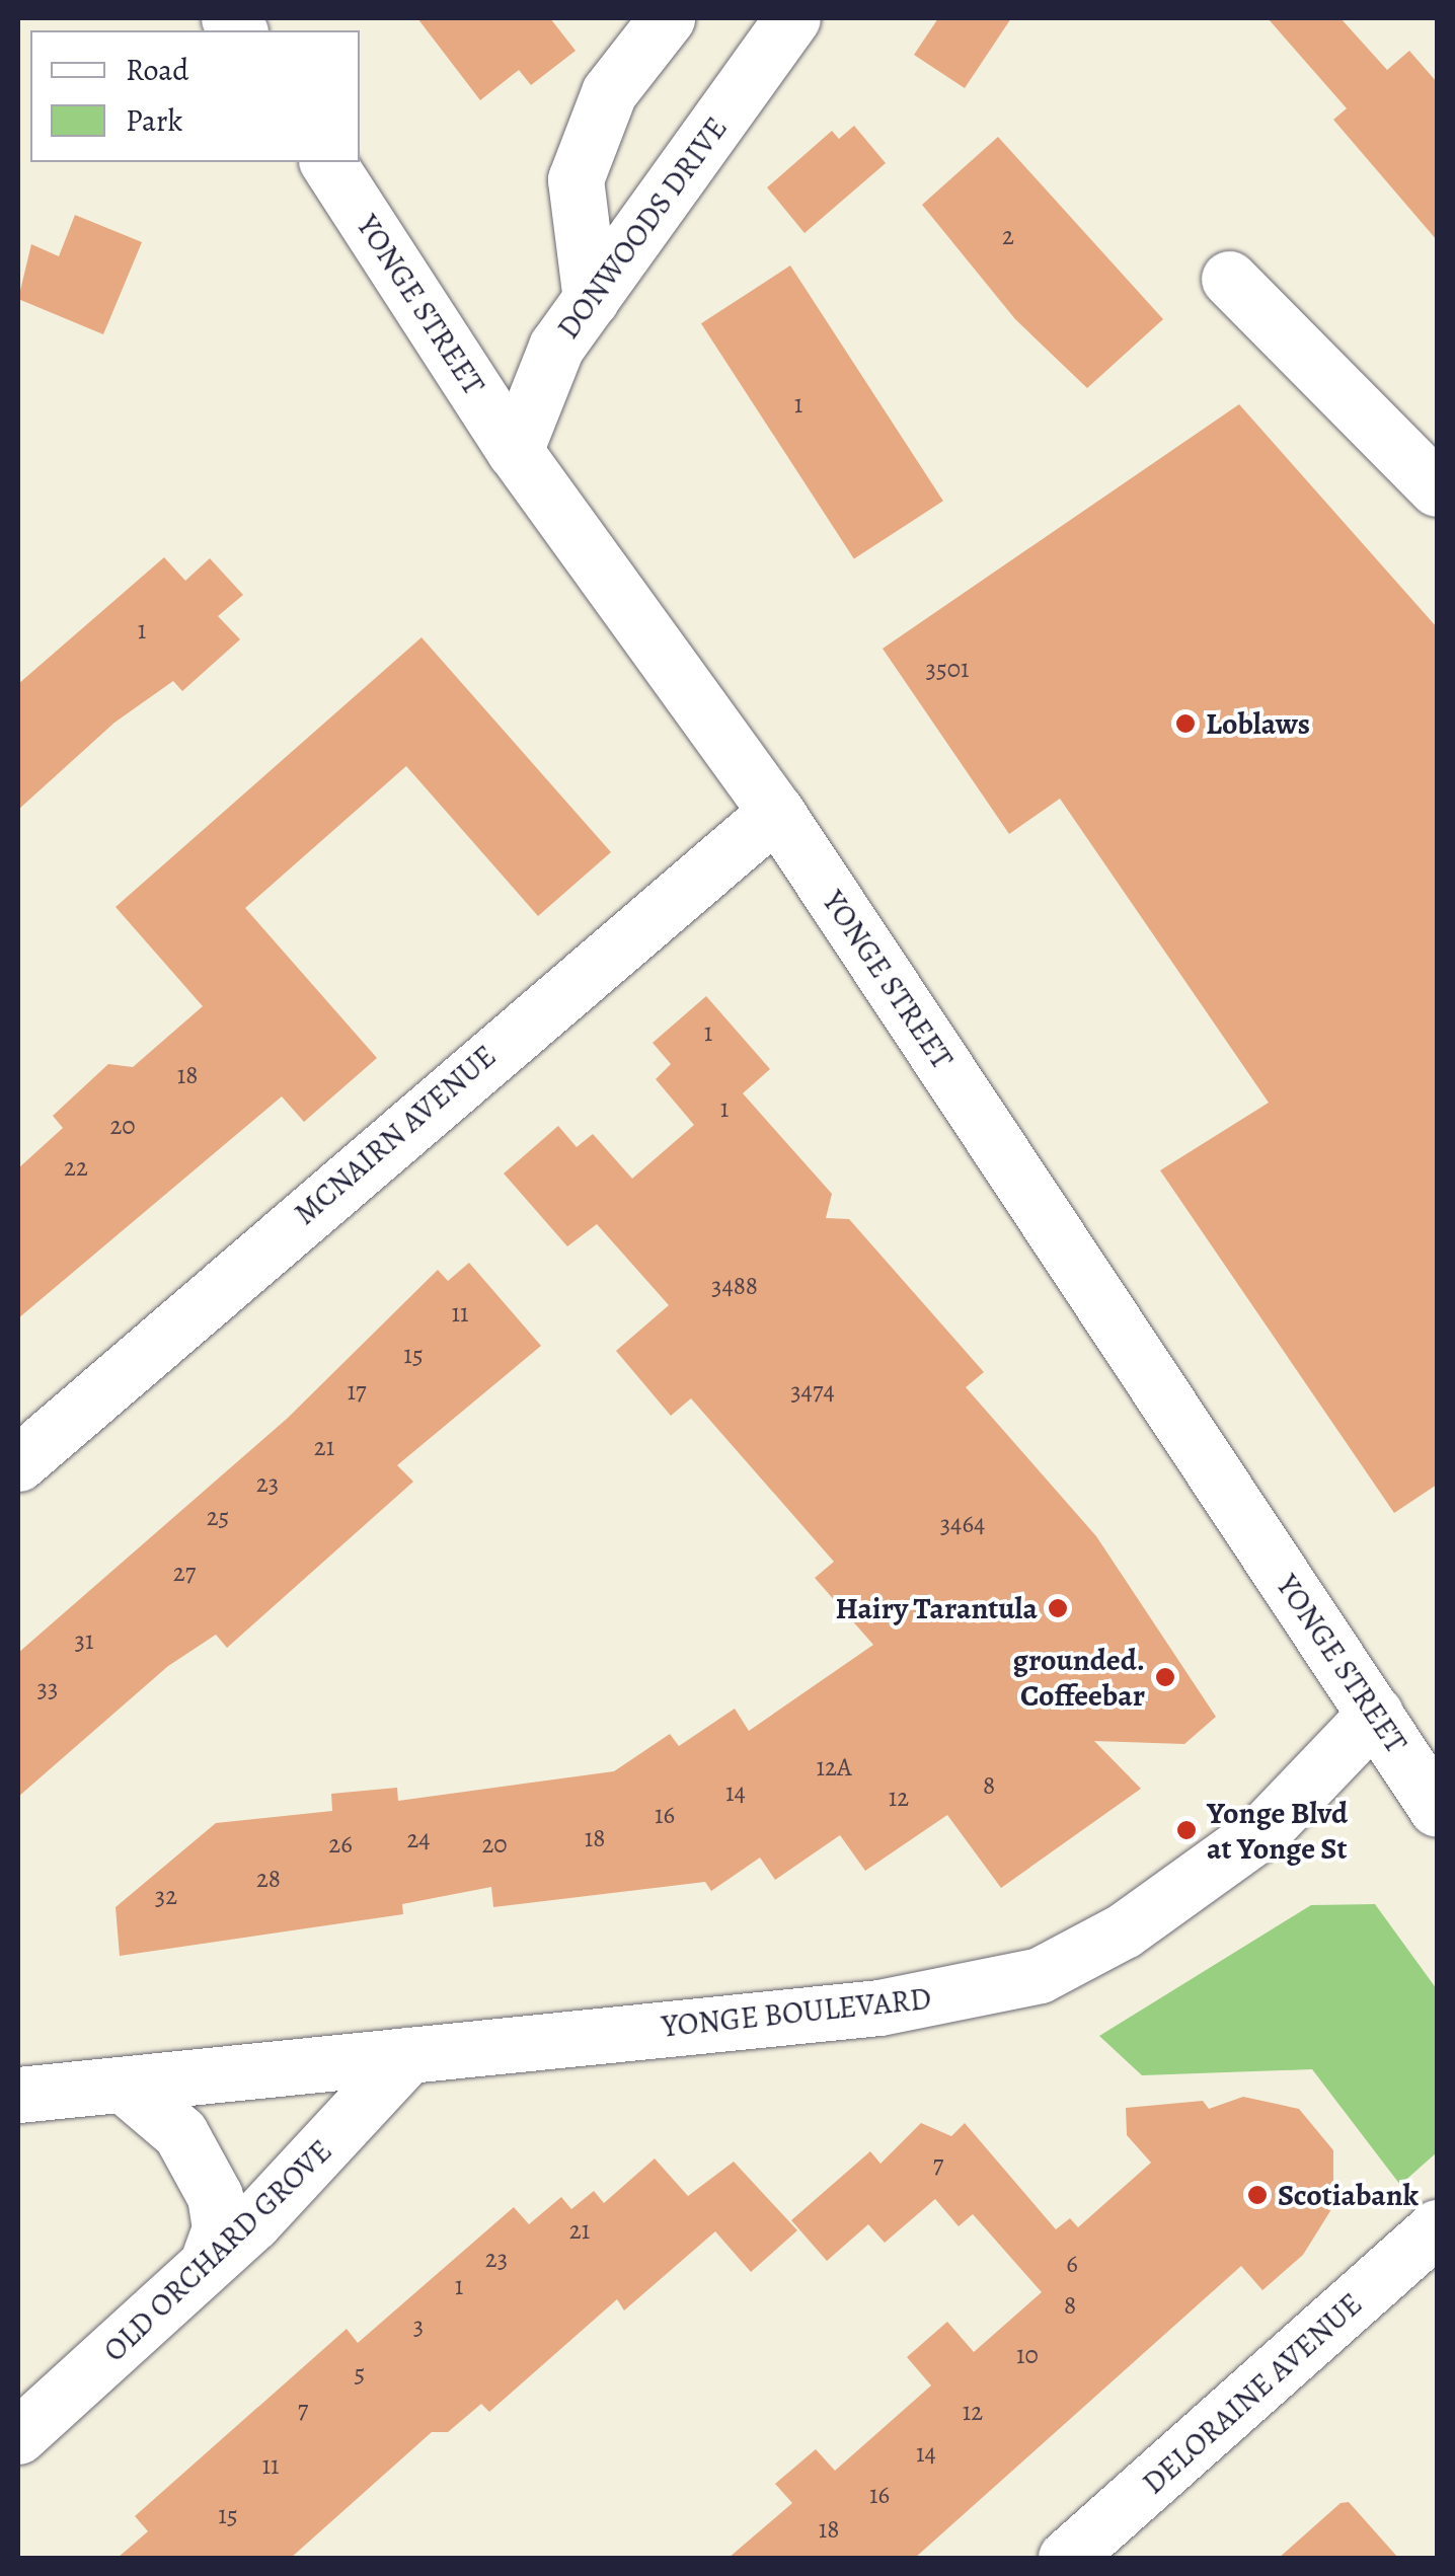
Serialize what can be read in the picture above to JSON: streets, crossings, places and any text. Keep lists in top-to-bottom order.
{
  "streets": {
    "street": [
      "DONWOODS DRIVE",
      "YONGE STREET",
      "MCNAIRN AVENUE",
      "YONGE BOULEVARD",
      "OLD ORCHARD GROVE",
      "DELORAINE AVENUE"
    ]
  },
  "crossings": [
    ["DONWOODS DRIVE", "YONGE STREET"],
    ["YONGE STREET", "MCNAIRN AVENUE"],
    ["YONGE STREET", "YONGE BOULEVARD"],
    ["YONGE BOULEVARD", "OLD ORCHARD GROVE"]
  ],
  "places": [
    "Loblaws",
    "Hairy Tarantula",
    "grounded. Coffeebar",
    "Yonge Blvd at Yonge St",
    "Scotiabank"
  ],
  "house_numbers": [
    "2",
    "1",
    "1",
    "3501",
    "1",
    "18",
    "1",
    "20",
    "22",
    "3488",
    "11",
    "15",
    "17",
    "3474",
    "21",
    "23",
    "25",
    "3464",
    "27",
    "31",
    "33",
    "12A",
    "8",
    "14",
    "12",
    "16",
    "18",
    "24",
    "26",
    "20",
    "28",
    "32",
    "7",
    "21",
    "23",
    "6",
    "1",
    "8",
    "3",
    "10",
    "5",
    "7",
    "12",
    "14",
    "11",
    "16",
    "15",
    "18"
  ],
  "legend": ["Road", "Park"]
}
